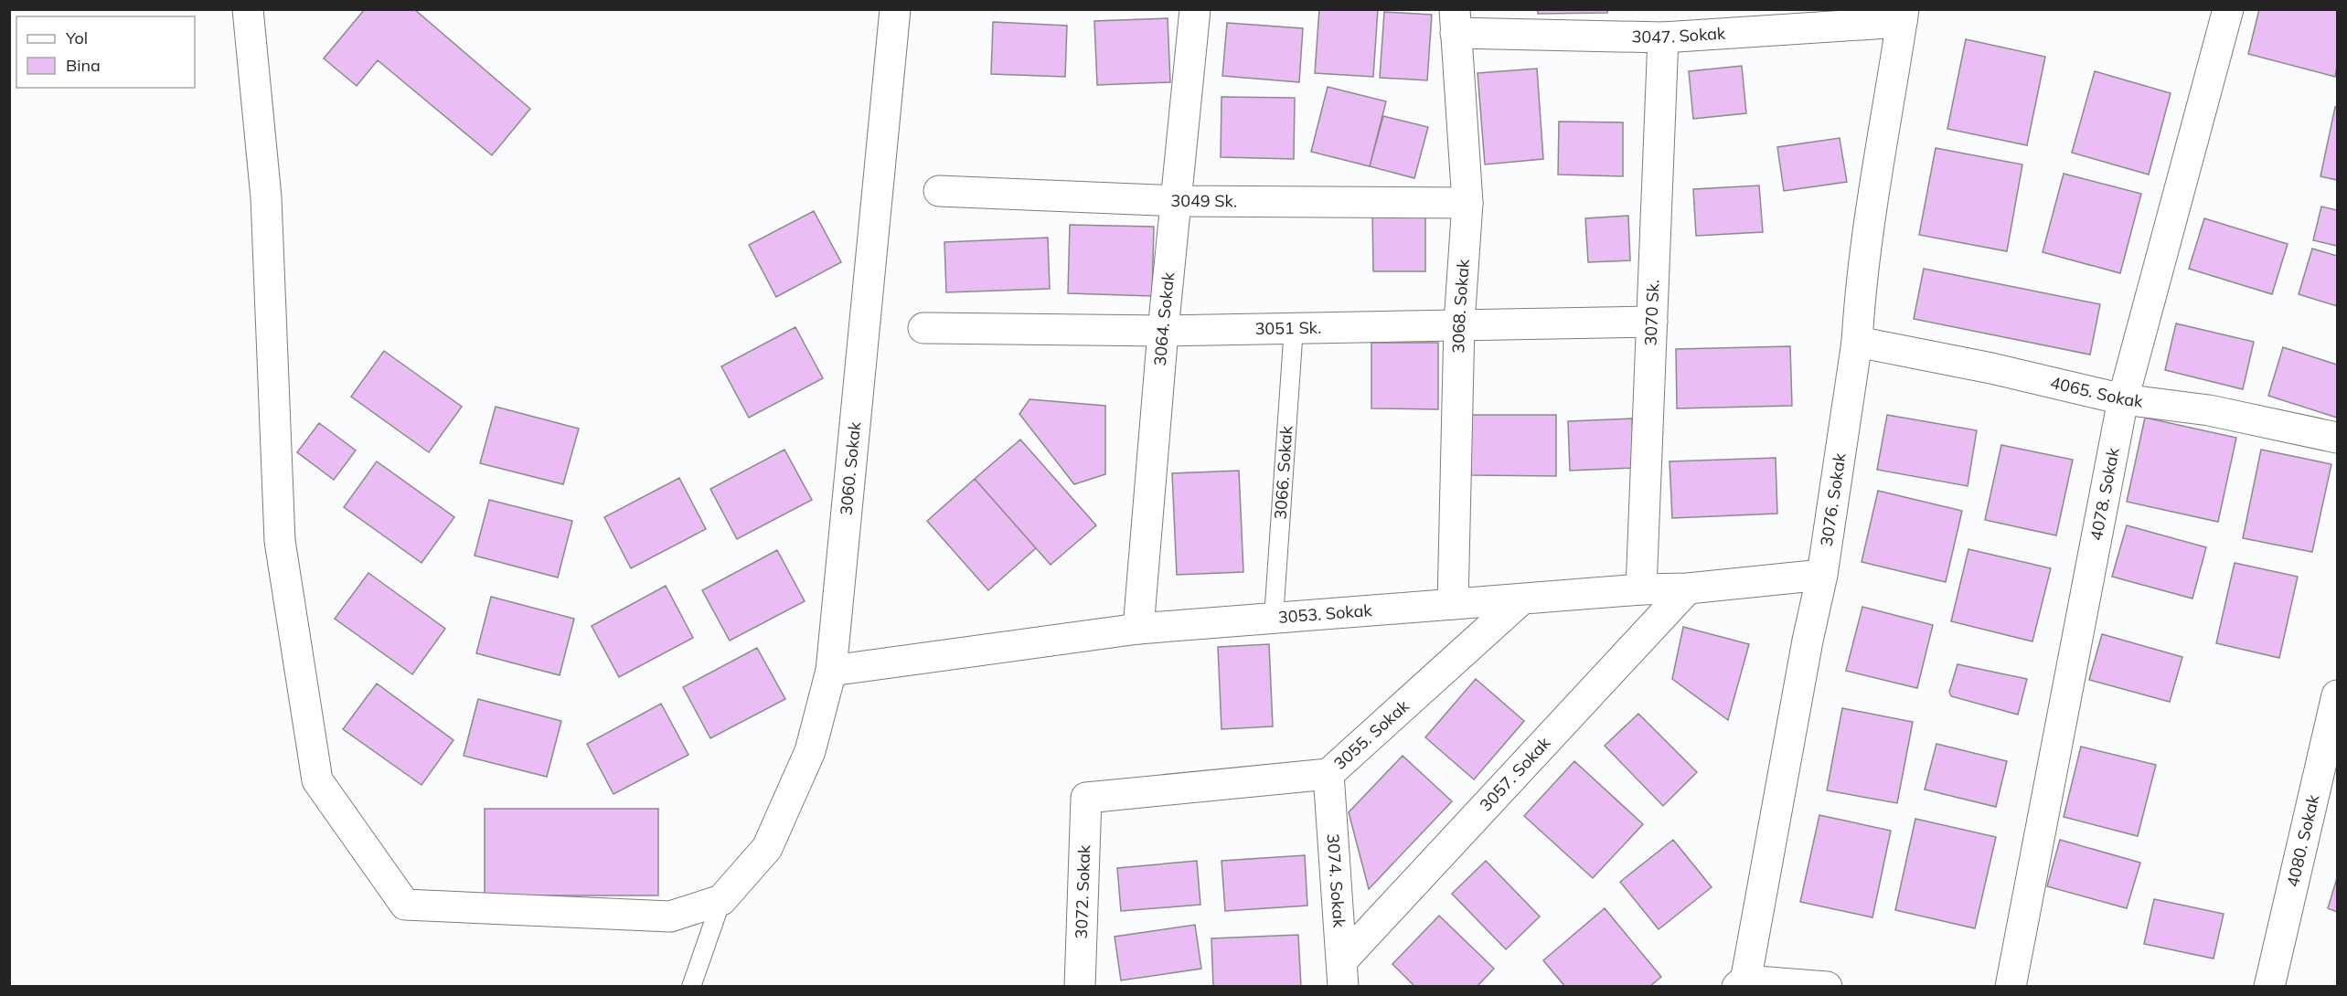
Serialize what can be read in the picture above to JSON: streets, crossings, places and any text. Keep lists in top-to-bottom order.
{
  "streets": {
    "street": [
      "3047. Sokak",
      "3049 Sk.",
      "3068. Sokak",
      "3070 Sk.",
      "3064. Sokak",
      "3051 Sk.",
      "4065. Sokak",
      "3060. Sokak",
      "4078. Sokak",
      "3076. Sokak",
      "3053. Sokak",
      "3055. Sokak",
      "3057. Sokak",
      "4080. Sokak",
      "3074. Sokak",
      "3072. Sokak"
    ],
    "lane": ["3066. Sokak"]
  },
  "crossings": [
    ["3047. Sokak", "3068. Sokak"],
    ["3047. Sokak", "3070 Sk."],
    ["3047. Sokak", "3076. Sokak"],
    ["3049 Sk.", "3068. Sokak"],
    ["3049 Sk.", "3064. Sokak"],
    ["3068. Sokak", "3051 Sk."],
    ["3068. Sokak", "3053. Sokak"],
    ["3070 Sk.", "3051 Sk."],
    ["3070 Sk.", "3053. Sokak"],
    ["3064. Sokak", "3051 Sk."],
    ["3064. Sokak", "3053. Sokak"],
    ["3051 Sk.", "3066. Sokak"],
    ["4065. Sokak", "4078. Sokak"],
    ["4065. Sokak", "3076. Sokak"],
    ["3060. Sokak", "3053. Sokak"],
    ["3066. Sokak", "3053. Sokak"],
    ["3076. Sokak", "3053. Sokak"],
    ["3053. Sokak", "3055. Sokak"],
    ["3053. Sokak", "3057. Sokak"],
    ["3055. Sokak", "3074. Sokak"],
    ["3055. Sokak", "3072. Sokak"],
    ["3057. Sokak", "3074. Sokak"]
  ],
  "legend": ["Yol", "Bina"]
}
